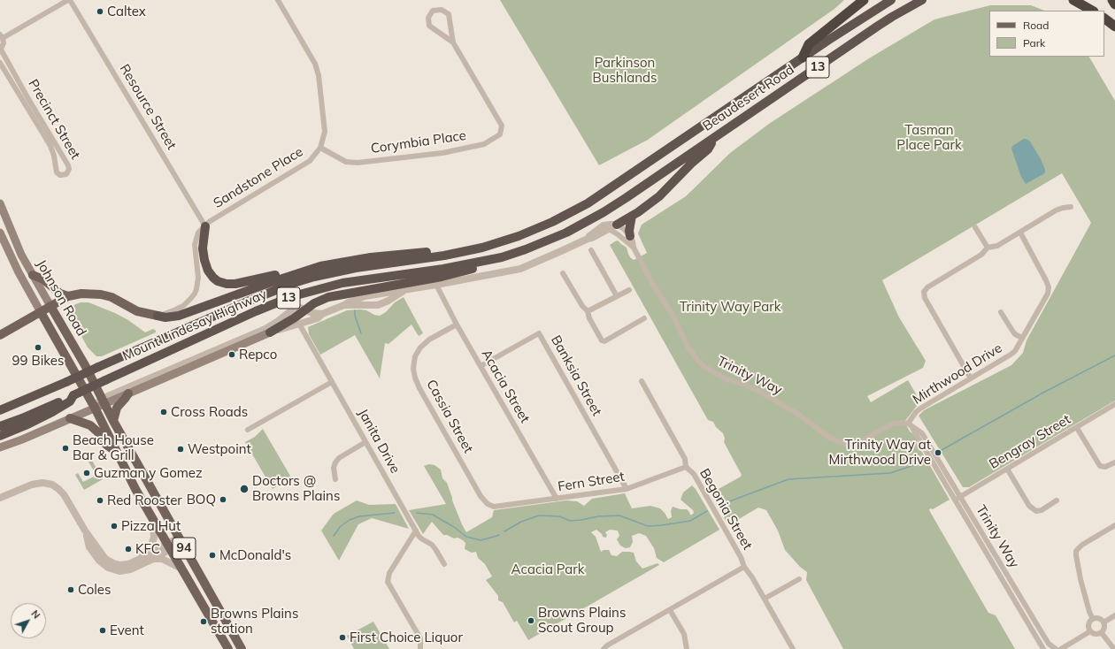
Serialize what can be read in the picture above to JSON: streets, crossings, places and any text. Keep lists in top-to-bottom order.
{
  "streets": {
    "highway": ["13", "Beaudesert Road", "Mount Lindesay Highway"],
    "main road": ["Johnson Road", "94"],
    "street": [
      "Resource Street",
      "Precinct Street",
      "Corymbia Place",
      "Sandstone Place",
      "Mirthwood Drive",
      "Banksia Street",
      "Trinity Way",
      "Acacia Street",
      "Cassia Street",
      "Janita Drive",
      "Bengray Street",
      "Fern Street",
      "Begonia Street"
    ]
  },
  "crossings": [
    ["Beaudesert Road", "Mount Lindesay Highway"],
    ["Resource Street", "Sandstone Place"],
    ["Corymbia Place", "Sandstone Place"],
    ["Sandstone Place", "Mount Lindesay Highway"],
    ["Johnson Road", "Mount Lindesay Highway"],
    ["Johnson Road", "94"],
    ["Mirthwood Drive", "Trinity Way"],
    ["Banksia Street", "Acacia Street"],
    ["Banksia Street", "Fern Street"],
    ["Trinity Way", "Bengray Street"],
    ["Acacia Street", "Cassia Street"],
    ["Acacia Street", "Fern Street"],
    ["Cassia Street", "Fern Street"],
    ["Fern Street", "Begonia Street"]
  ],
  "parks": [
    "Parkinson Bushlands",
    "Tasman Place Park",
    "Trinity Way Park",
    "Acacia Park"
  ],
  "places": [
    "Caltex",
    "99 Bikes",
    "Repco",
    "Cross Roads",
    "Beach House Bar & Grill",
    "Westpoint",
    "Trinity Way at Mirthwood Drive",
    "Guzman y Gomez",
    "Doctors @ Browns Plains",
    "BOQ",
    "Red Rooster",
    "Pizza Hut",
    "KFC",
    "McDonald's",
    "Coles",
    "Browns Plains Scout Group",
    "Browns Plains station",
    "Event",
    "First Choice Liquor"
  ],
  "legend": ["Road", "Park"],
  "north": "top right"
}
